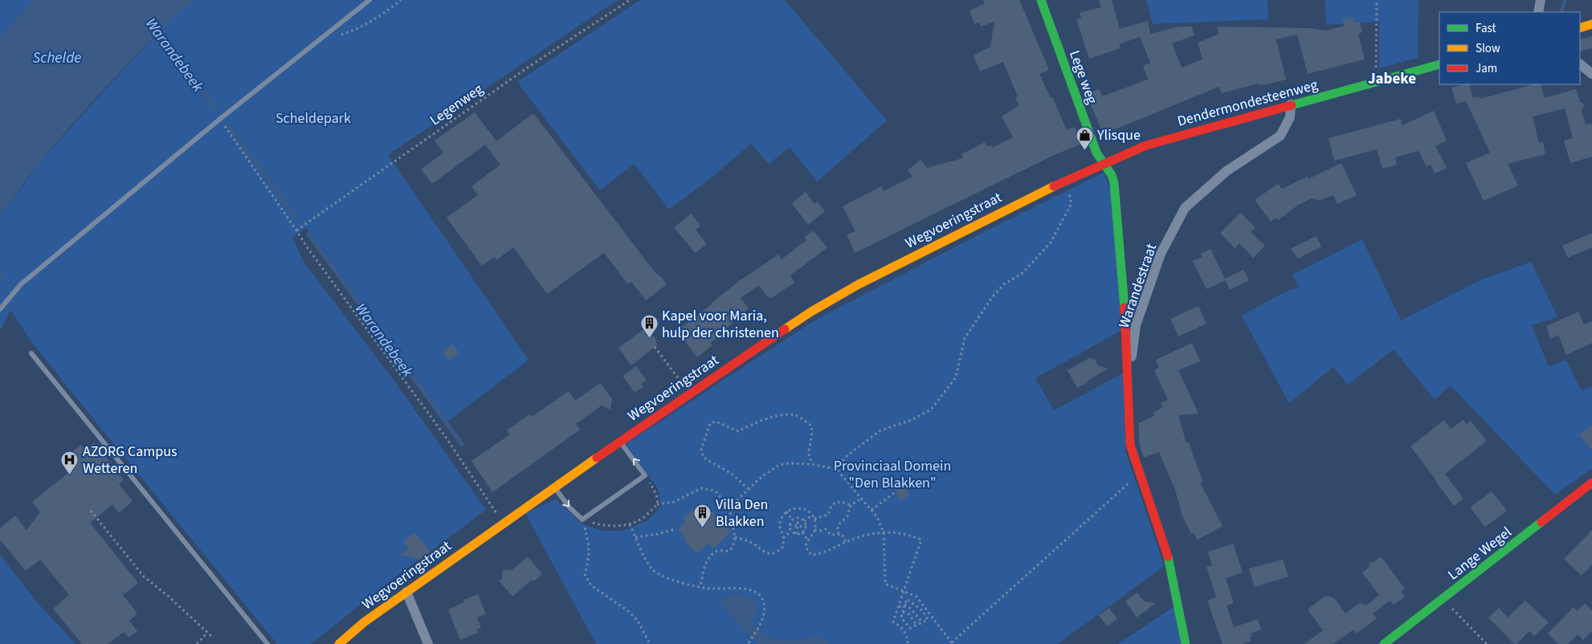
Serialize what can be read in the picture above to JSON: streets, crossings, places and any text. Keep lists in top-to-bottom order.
{
  "streets": {
    "main road": [
      "Lege weg",
      "Dendermondesteenweg",
      "Wegvoeringstraat",
      "Warandestraat",
      "Lange Wegel"
    ],
    "path": ["Legenweg"]
  },
  "crossings": [
    ["Lege weg", "Dendermondesteenweg"],
    ["Lege weg", "Warandestraat"],
    ["Dendermondesteenweg", "Wegvoeringstraat"],
    ["Dendermondesteenweg", "Warandestraat"]
  ],
  "districts": ["Jabeke"],
  "water": ["Warandebeek", "Schelde"],
  "parks": ["Scheldepark", "Provinciaal Domein \"Den Blakken\""],
  "places": {
    "shop": ["Ylisque"],
    "building": ["Kapel voor Maria, hulp der christenen", "Villa Den Blakken"],
    "hospital": ["AZORG Campus Wetteren"]
  },
  "legend": ["Fast", "Slow", "Jam"]
}
